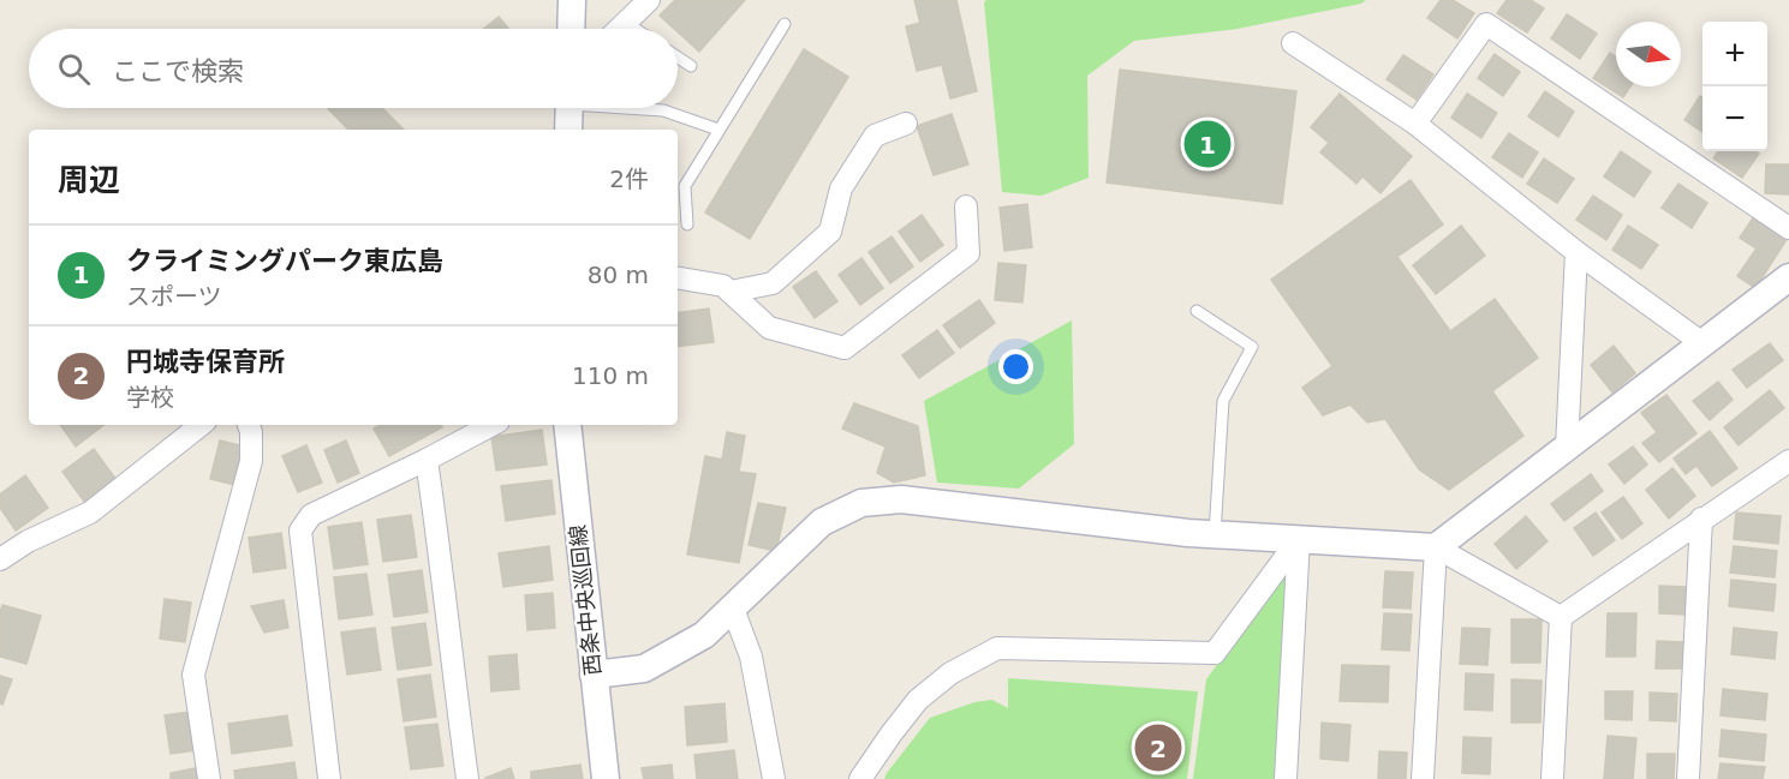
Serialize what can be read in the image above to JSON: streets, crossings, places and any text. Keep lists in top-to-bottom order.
{
  "streets": {
    "street": ["西条中央巡回線"]
  },
  "north": "right",
  "page": {
    "map_buttons": ["+", "−"],
    "search": "ここで検索",
    "pins": ["1", "2"],
    "heading": ["周辺", "2件"],
    "list": [
      {
        "mark": "1",
        "name": "クライミングパーク東広島",
        "note": "スポーツ",
        "value": "80 m"
      },
      {
        "mark": "2",
        "name": "円城寺保育所",
        "note": "学校",
        "value": "110 m"
      }
    ]
  }
}
